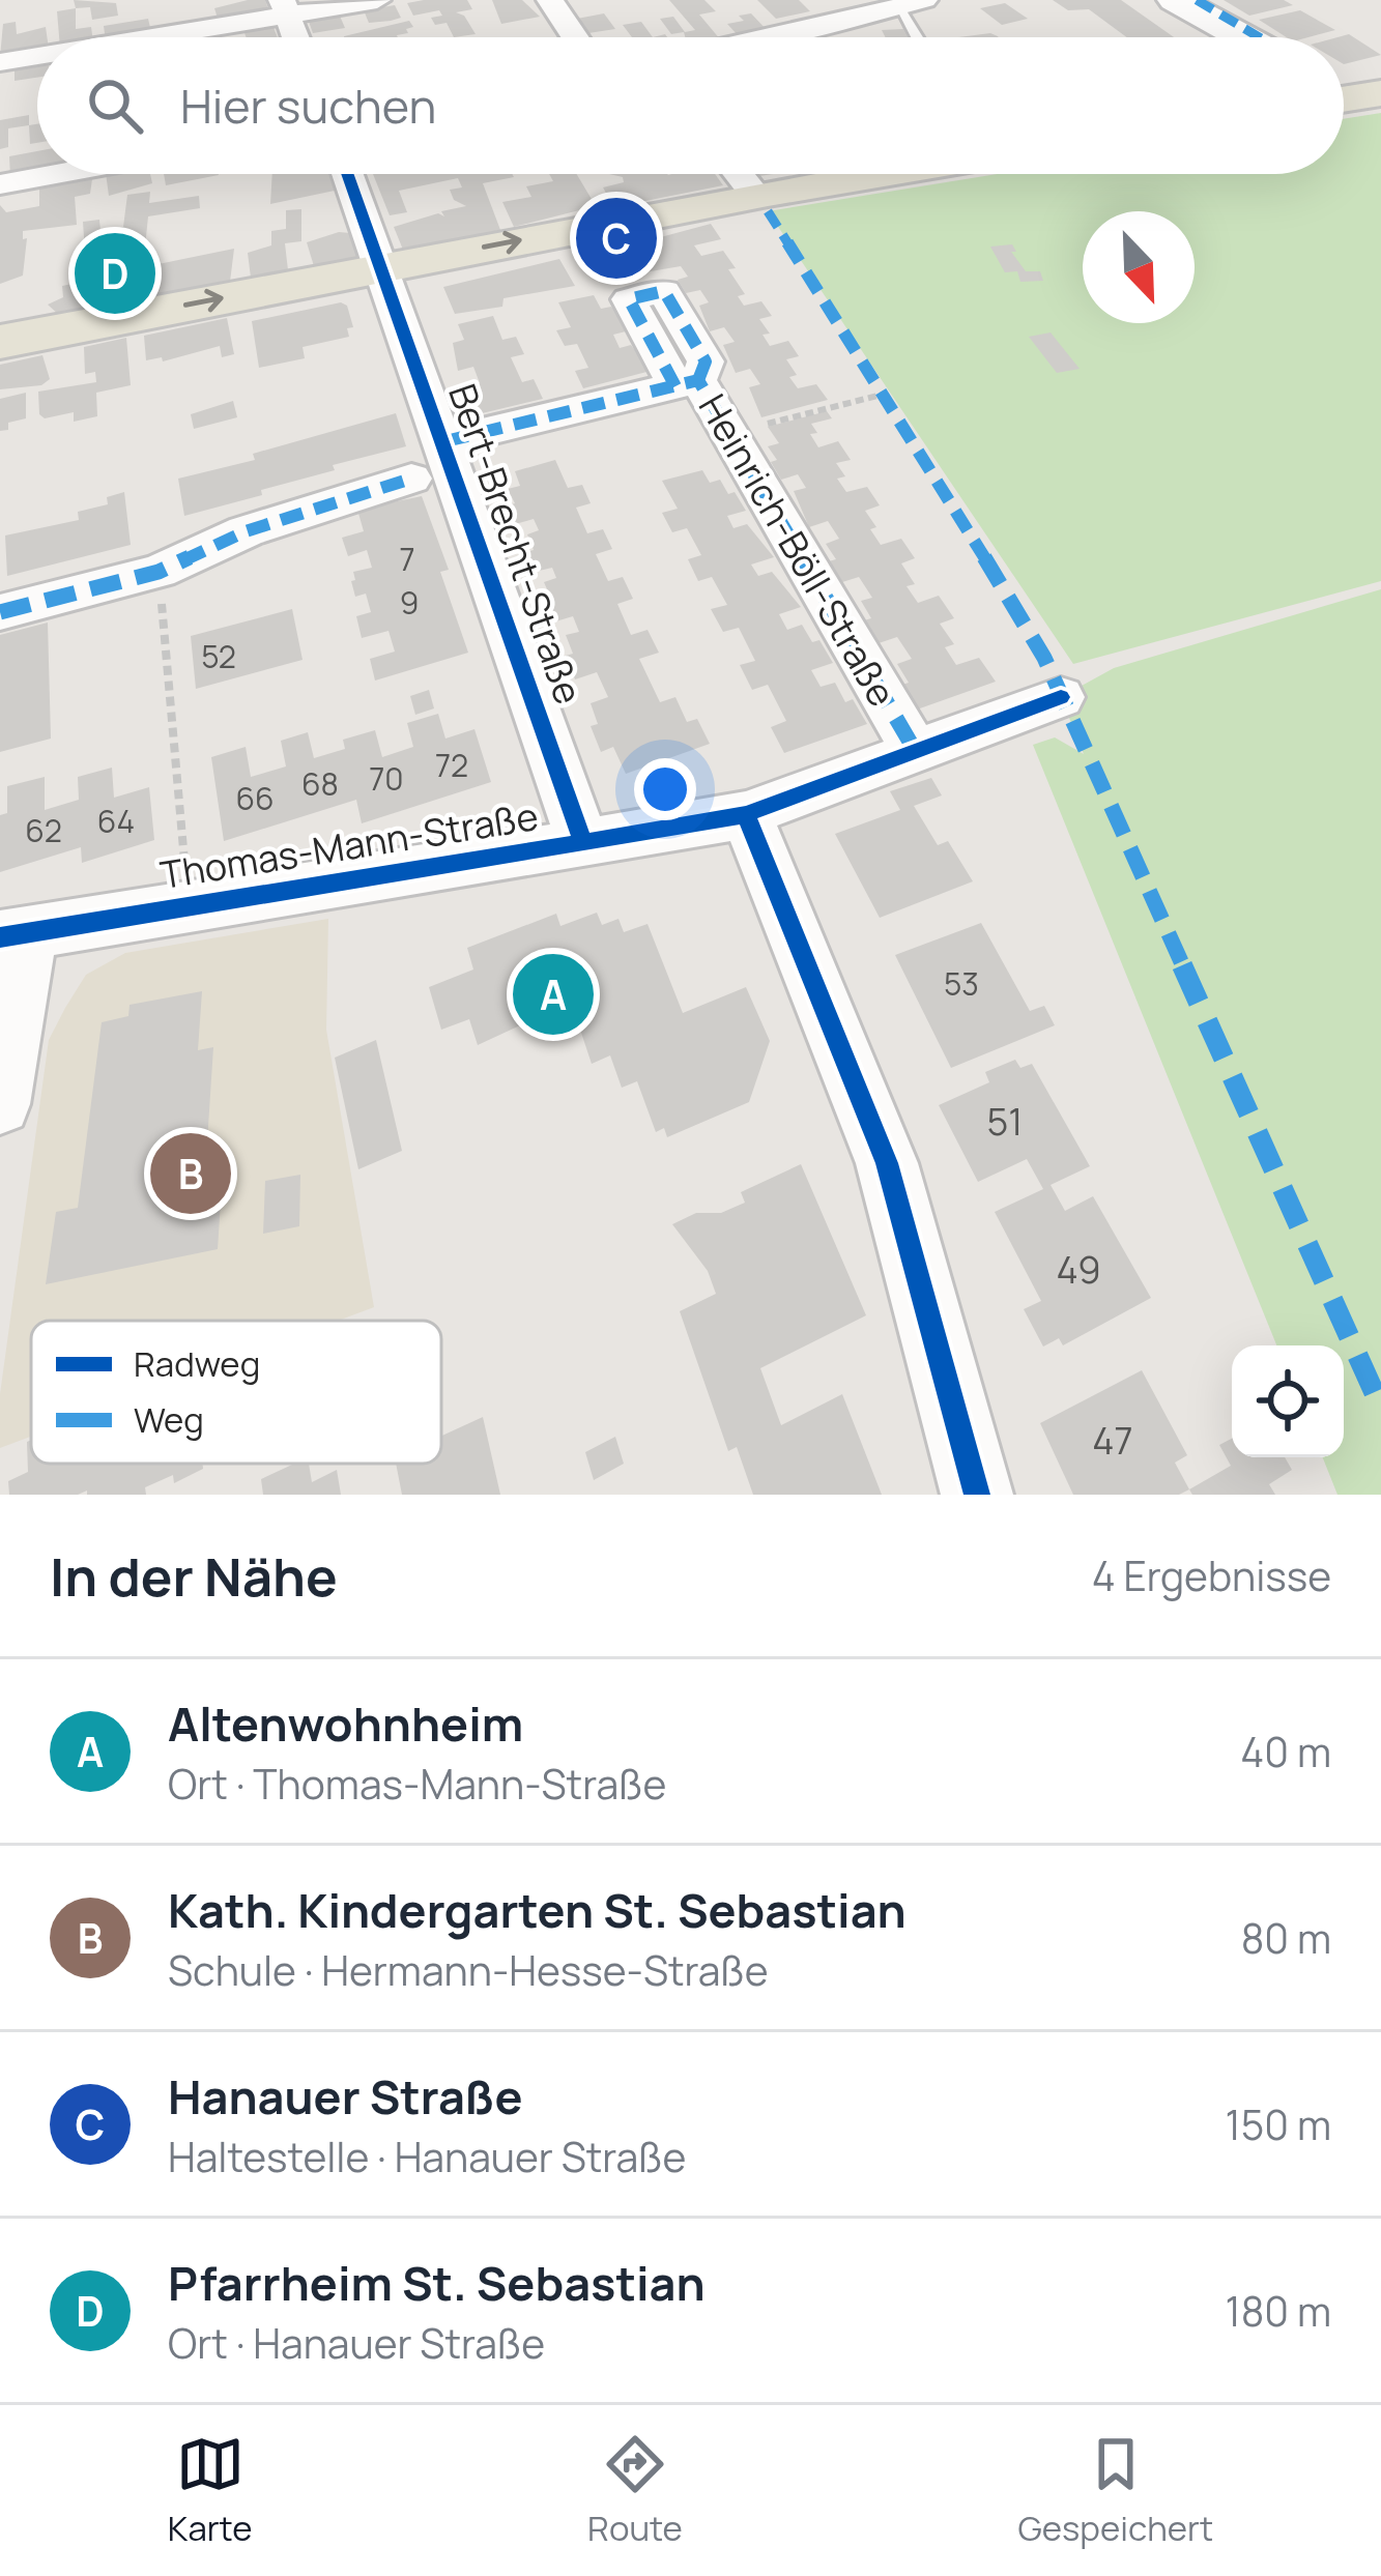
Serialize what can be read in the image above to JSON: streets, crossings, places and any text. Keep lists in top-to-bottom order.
{
  "streets": {
    "street": ["Bert-Brecht-Straße", "Heinrich-Böll-Straße", "Thomas-Mann-Straße"]
  },
  "crossings": [
    ["Bert-Brecht-Straße", "Heinrich-Böll-Straße"],
    ["Bert-Brecht-Straße", "Thomas-Mann-Straße"],
    ["Heinrich-Böll-Straße", "Thomas-Mann-Straße"]
  ],
  "house_numbers": [
    "7",
    "9",
    "52",
    "72",
    "70",
    "68",
    "66",
    "64",
    "62",
    "53",
    "51",
    "49",
    "47"
  ],
  "legend": ["Radweg", "Weg"],
  "north": "bottom right",
  "page": {
    "search": "Hier suchen",
    "pins": [
      "C",
      "D",
      "A",
      "B"
    ],
    "heading": ["In der Nähe", "4 Ergebnisse"],
    "list": [
      {
        "mark": "A",
        "name": "Altenwohnheim",
        "note": "Ort · Thomas-Mann-Straße",
        "value": "40 m"
      },
      {
        "mark": "B",
        "name": "Kath. Kindergarten St. Sebastian",
        "note": "Schule · Hermann-Hesse-Straße",
        "value": "80 m"
      },
      {
        "mark": "C",
        "name": "Hanauer Straße",
        "note": "Haltestelle · Hanauer Straße",
        "value": "150 m"
      },
      {
        "mark": "D",
        "name": "Pfarrheim St. Sebastian",
        "note": "Ort · Hanauer Straße",
        "value": "180 m"
      }
    ],
    "nav": ["Karte", "Route", "Gespeichert"]
  }
}
